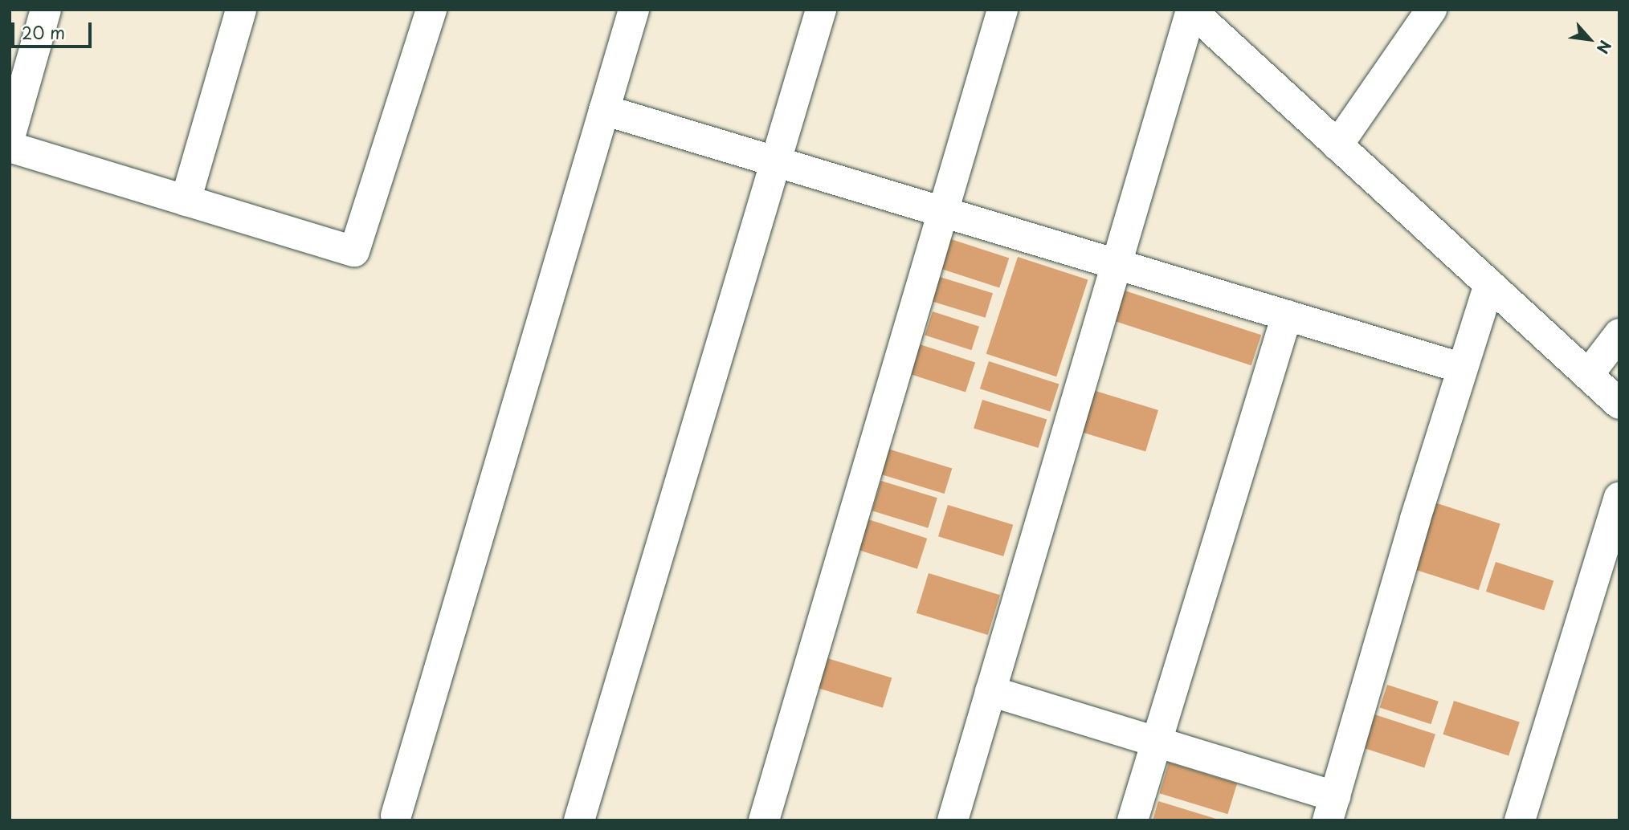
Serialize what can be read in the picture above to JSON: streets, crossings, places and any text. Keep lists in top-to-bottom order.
{
  "scale_bar": "20 m",
  "north": "bottom right"
}
